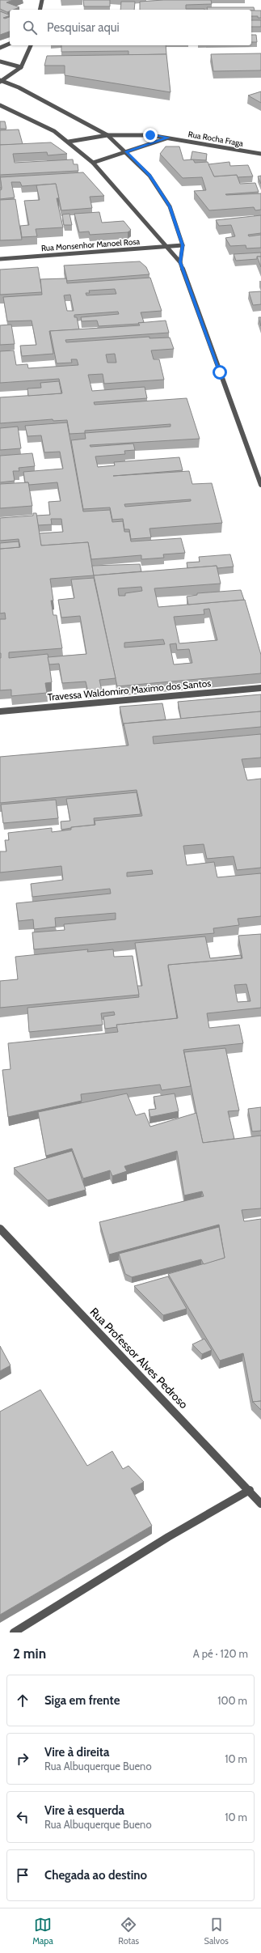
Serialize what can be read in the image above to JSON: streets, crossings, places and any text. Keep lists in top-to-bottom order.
{
  "streets": {
    "street": [
      "Rua Rocha Fraga",
      "Rua Monsenhor Manoel Rosa",
      "Travessa Waldomiro Maximo dos Santos",
      "Rua Professor Alves Pedroso"
    ]
  },
  "page": {
    "search": "Pesquisar aqui",
    "heading": ["2 min", "A pé · 120 m"],
    "list": [
      ["Siga em frente", "100 m"],
      ["Vire à direita", "Rua Albuquerque Bueno", "10 m"],
      ["Vire à esquerda", "Rua Albuquerque Bueno", "10 m"],
      "Chegada ao destino"
    ],
    "nav": ["Mapa", "Rotas", "Salvos"]
  }
}
